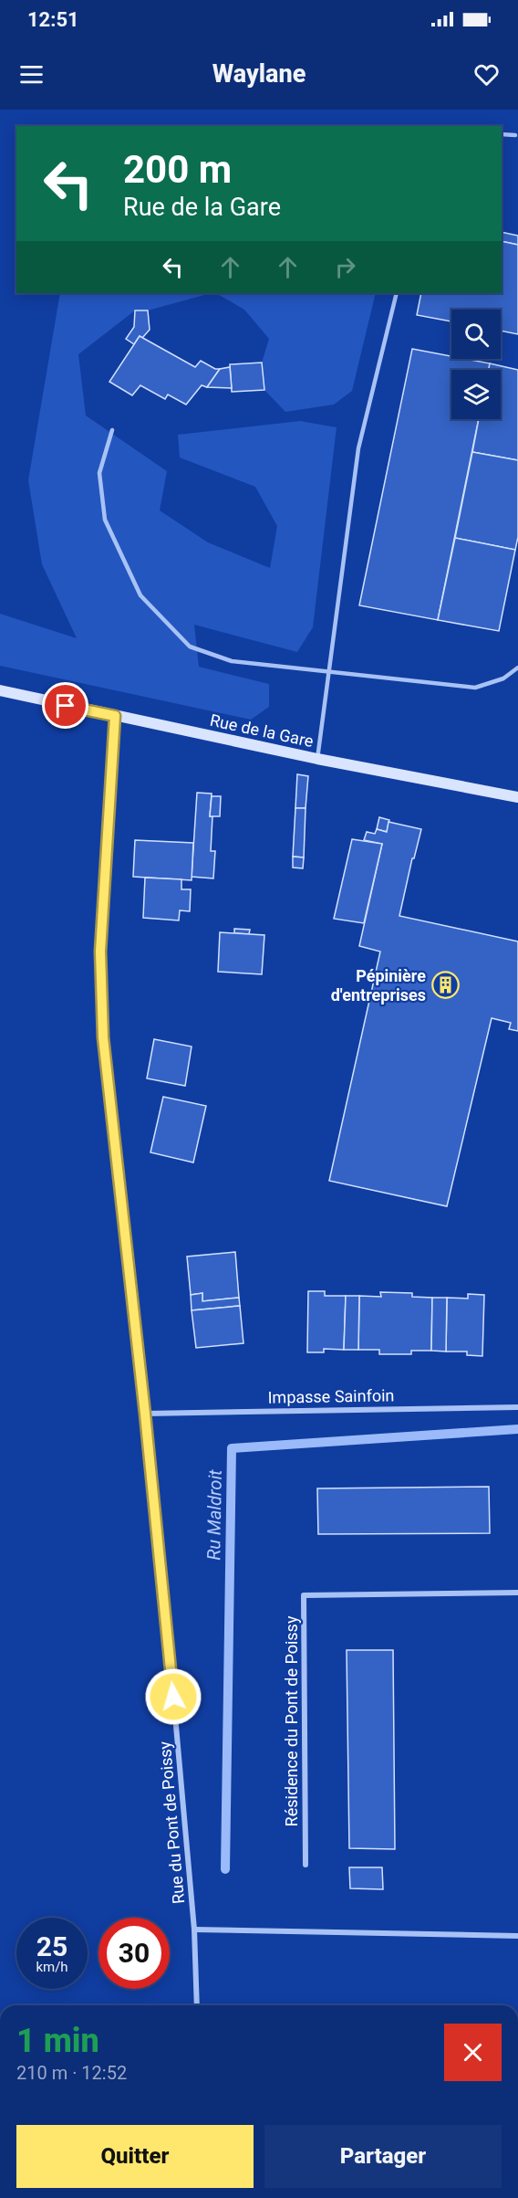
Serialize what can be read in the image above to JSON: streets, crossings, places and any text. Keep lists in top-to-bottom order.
{
  "streets": {
    "main road": ["Rue de la Gare"],
    "street": ["Impasse Sainfoin", "Résidence du Pont de Poissy", "Rue du Pont de Poissy"]
  },
  "crossings": [
    ["Rue de la Gare", "Rue du Pont de Poissy"],
    ["Impasse Sainfoin", "Rue du Pont de Poissy"]
  ],
  "water": ["Ru Maldroit"],
  "places": {
    "building": ["Pépinière d'entreprises"]
  },
  "page": {
    "status": "12:51",
    "header": "Waylane",
    "turn": ["200 m", "Rue de la Gare"],
    "speed": "25 km/h",
    "limit": "30",
    "heading": ["1 min", "210 m · 12:52"],
    "buttons": ["Quitter", "Partager"]
  }
}
